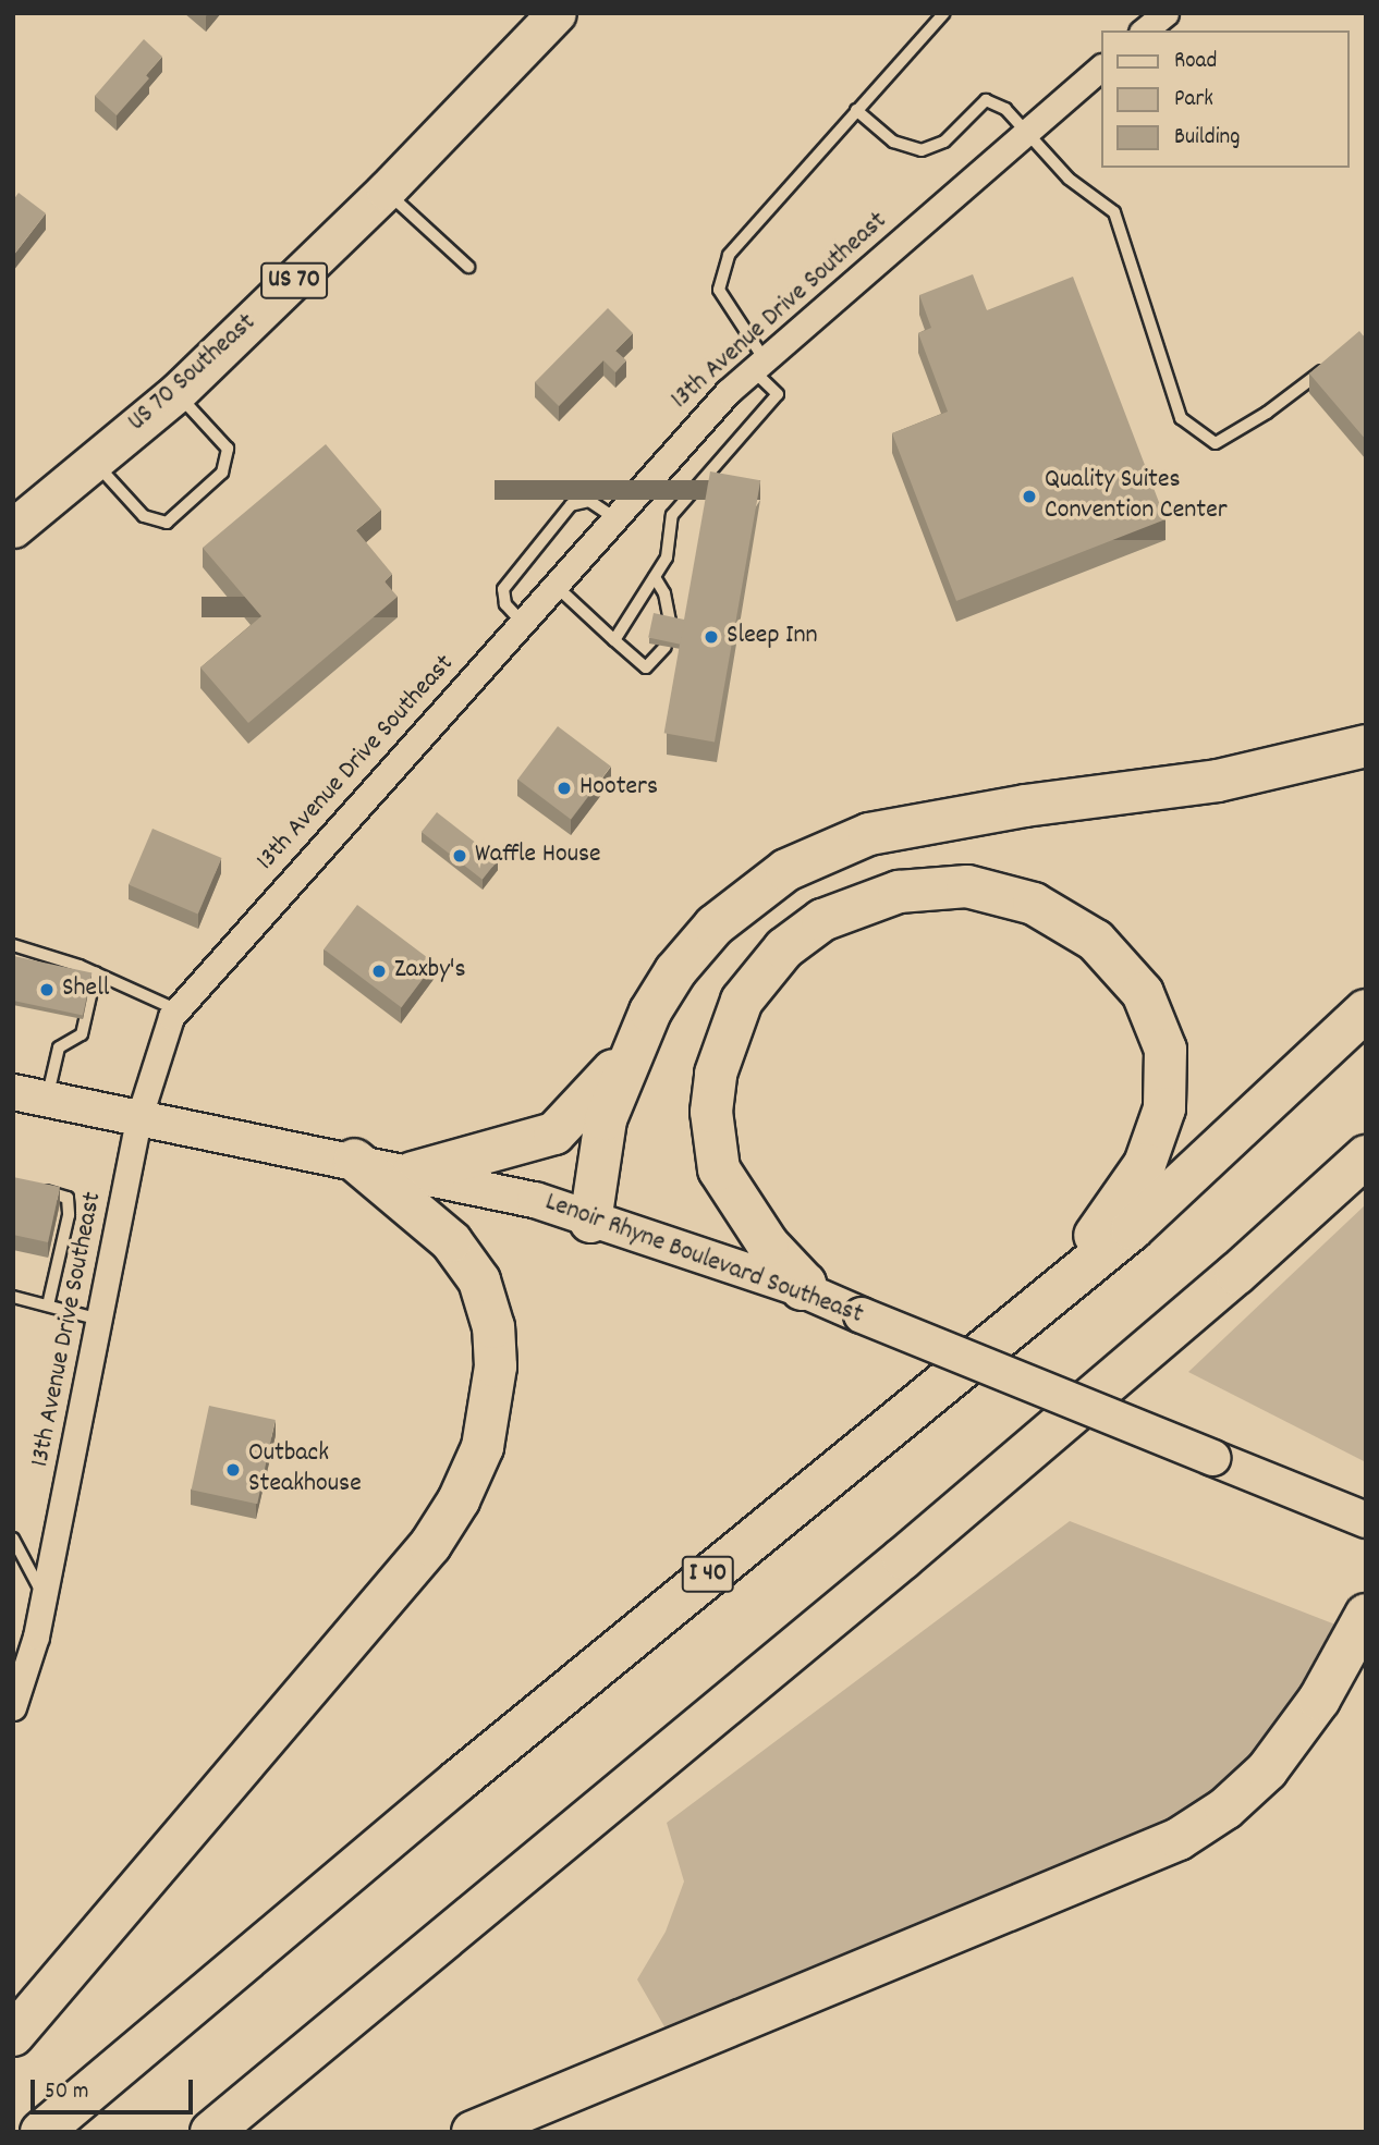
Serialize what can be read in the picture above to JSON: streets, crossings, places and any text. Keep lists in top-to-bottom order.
{
  "streets": {
    "highway": ["I 40"],
    "main road": ["US 70", "US 70 Southeast", "Lenoir Rhyne Boulevard Southeast"],
    "street": ["13th Avenue Drive Southeast"]
  },
  "crossings": [
    ["13th Avenue Drive Southeast", "Lenoir Rhyne Boulevard Southeast"]
  ],
  "places": [
    "Quality Suites Convention Center",
    "Sleep Inn",
    "Hooters",
    "Waffle House",
    "Zaxby's",
    "Shell",
    "Outback Steakhouse"
  ],
  "legend": ["Road", "Park", "Building"],
  "scale_bar": "50 m"
}
